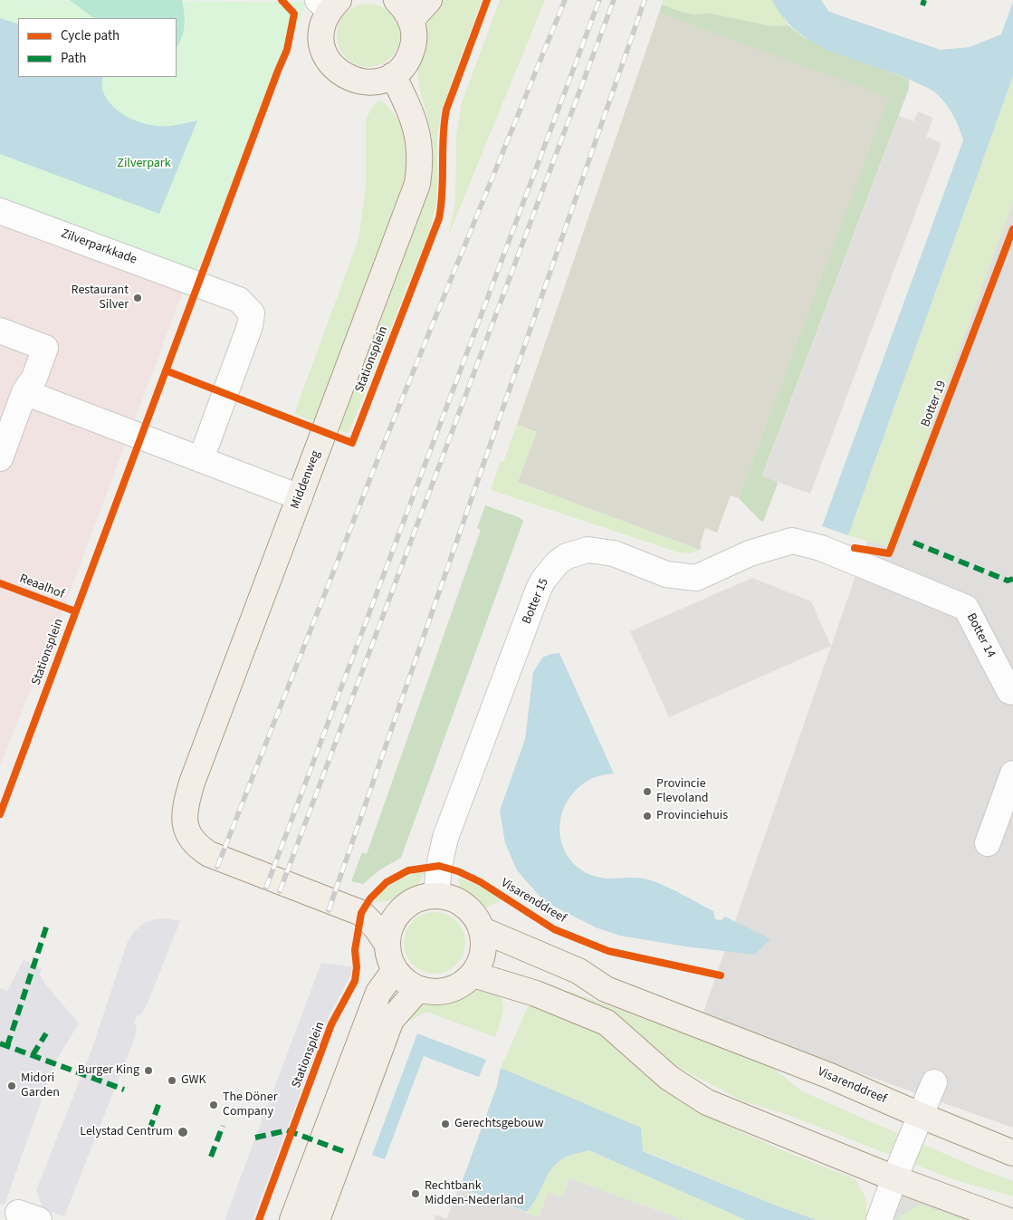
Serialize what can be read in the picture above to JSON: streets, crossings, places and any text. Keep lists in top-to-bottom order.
{
  "streets": {
    "main road": ["Middenweg", "Visarenddreef"],
    "street": ["Zilverparkkade", "Botter 15", "Botter 14"],
    "cycle path": ["Stationsplein", "Botter 19", "Reaalhof"]
  },
  "crossings": [
    ["Botter 15", "Botter 14"],
    ["Botter 15", "Visarenddreef"]
  ],
  "parks": ["Zilverpark"],
  "places": [
    "Restaurant Silver",
    "Provincie Flevoland",
    "Provinciehuis",
    "Burger King",
    "GWK",
    "Midori Garden",
    "The Döner Company",
    "Gerechtsgebouw",
    "Lelystad Centrum",
    "Rechtbank Midden-Nederland"
  ],
  "legend": ["Cycle path", "Path"]
}
